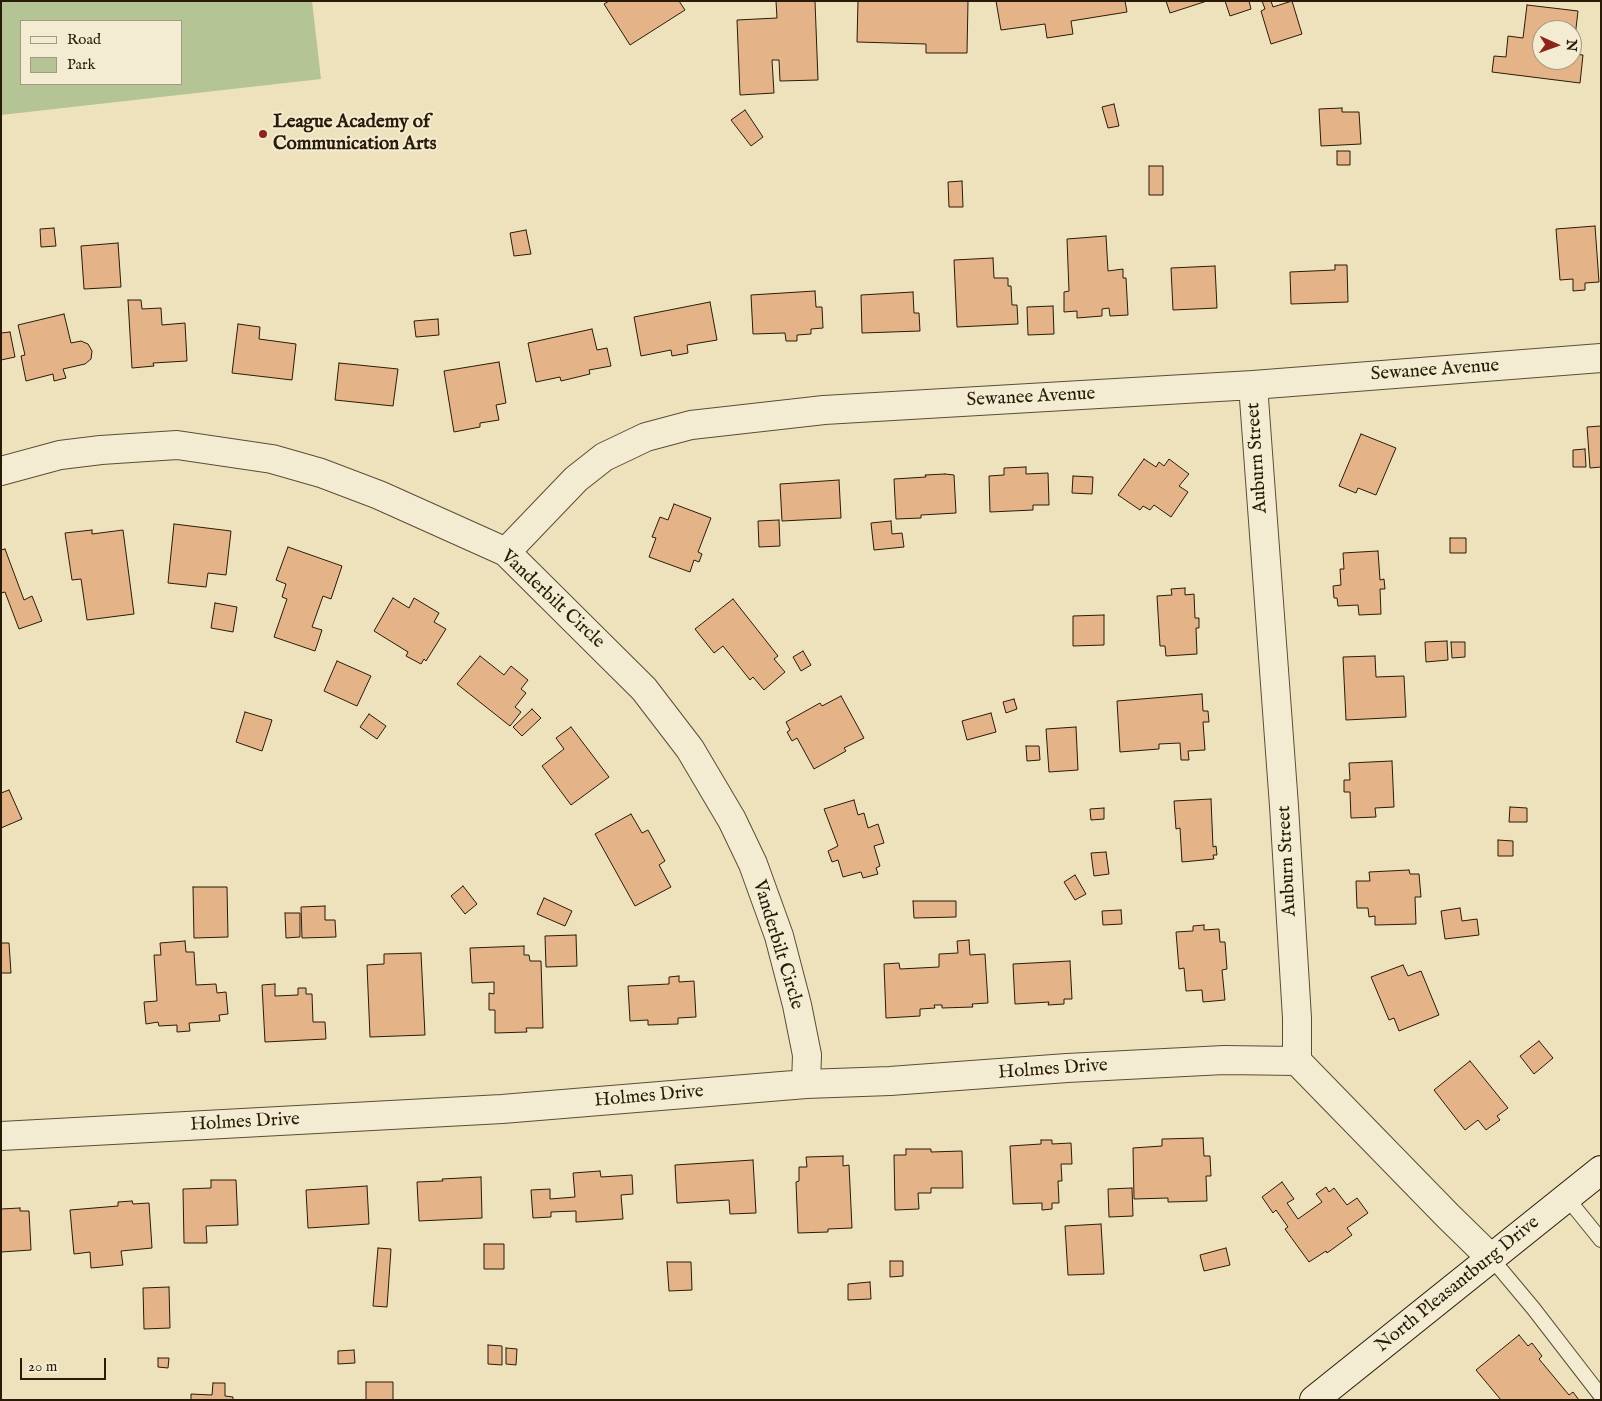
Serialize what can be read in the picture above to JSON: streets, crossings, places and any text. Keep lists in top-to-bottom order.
{
  "streets": {
    "street": [
      "Sewanee Avenue",
      "Auburn Street",
      "Vanderbilt Circle",
      "Holmes Drive",
      "North Pleasantburg Drive"
    ]
  },
  "crossings": [
    ["Sewanee Avenue", "Auburn Street"],
    ["Sewanee Avenue", "Vanderbilt Circle"],
    ["Auburn Street", "Holmes Drive"],
    ["Vanderbilt Circle", "Holmes Drive"]
  ],
  "places": ["League Academy of Communication Arts"],
  "legend": ["Road", "Park"],
  "scale_bar": "20 m",
  "north": "right"
}
